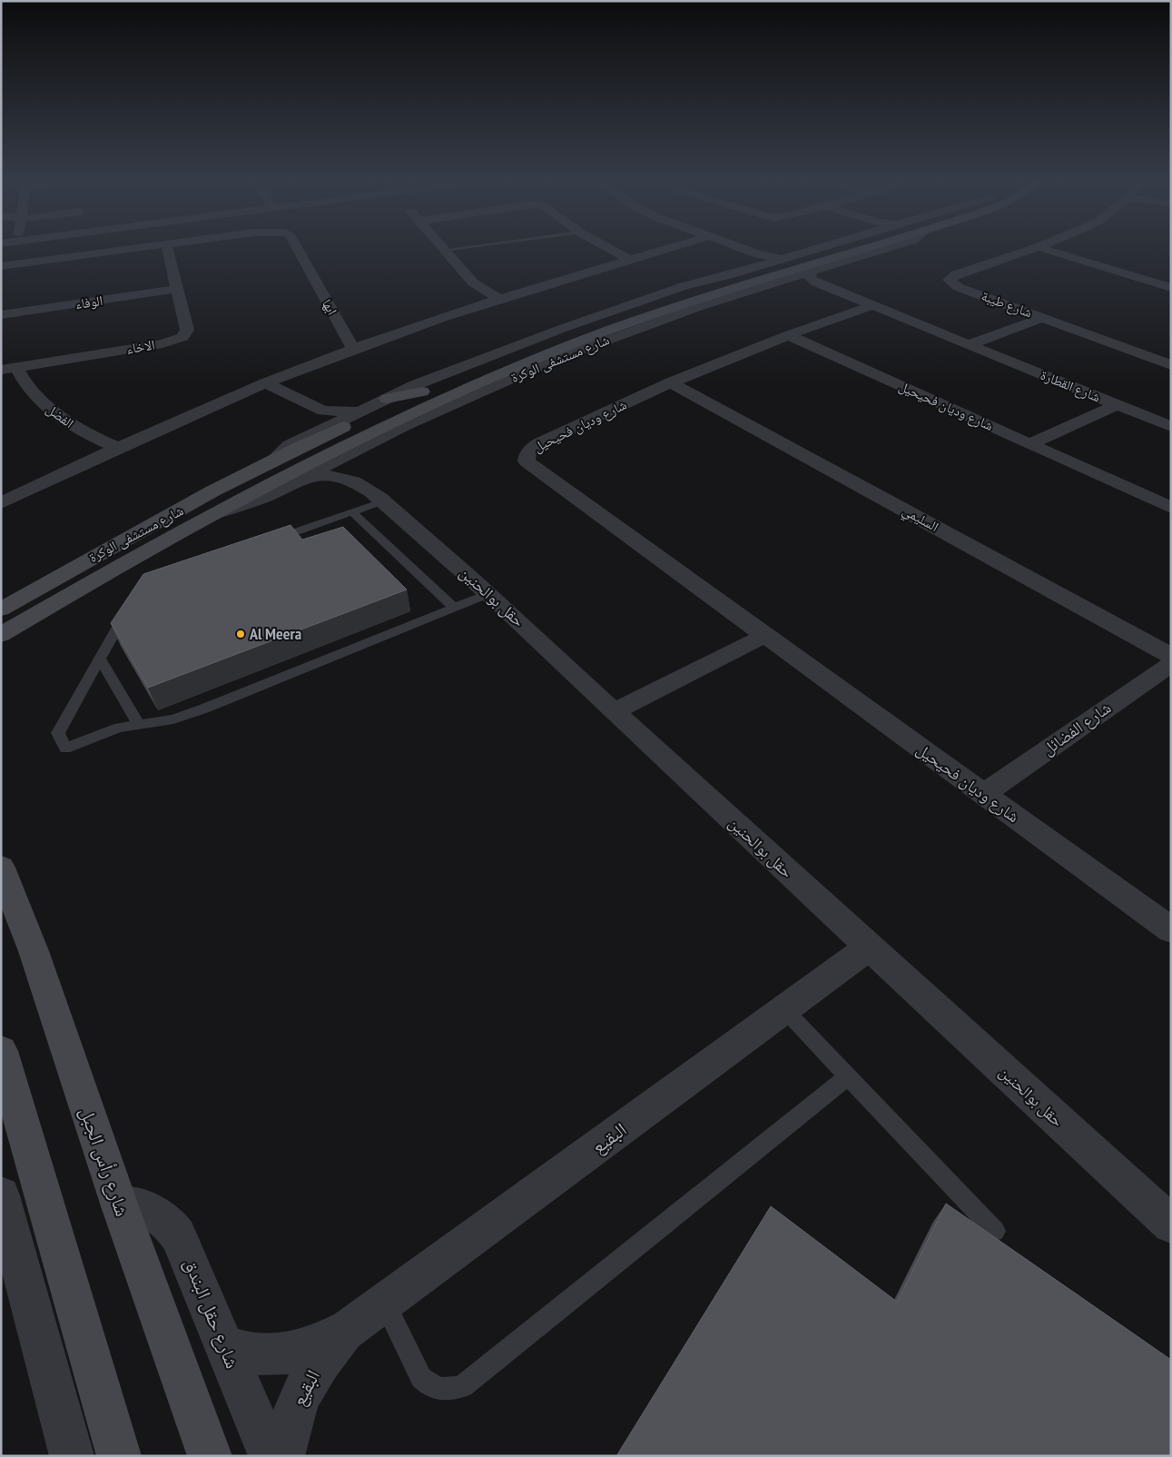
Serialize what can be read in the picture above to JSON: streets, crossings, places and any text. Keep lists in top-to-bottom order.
{
  "streets": {
    "street": [
      "الوفاء",
      "شارع طيبة",
      "ابها",
      "الاخاء",
      "شارع مستشفى الوكرة",
      "شارع القطارة",
      "شارع وديان فحيحيل",
      "الفضل",
      "السليمي",
      "حقل بوالحنين",
      "شارع الفضائل",
      "البقيع",
      "شارع رأس الجبل",
      "شارع حقل البندق"
    ]
  },
  "crossings": [
    ["الوفاء", "الاخاء"],
    ["الاخاء", "الفضل"],
    ["شارع مستشفى الوكرة", "شارع القطارة"],
    ["شارع مستشفى الوكرة", "حقل بوالحنين"],
    ["شارع القطارة", "شارع وديان فحيحيل"],
    ["شارع وديان فحيحيل", "السليمي"],
    ["شارع وديان فحيحيل", "شارع الفضائل"],
    ["حقل بوالحنين", "البقيع"],
    ["البقيع", "شارع حقل البندق"],
    ["شارع رأس الجبل", "شارع حقل البندق"]
  ],
  "places": ["Al Meera"]
}
